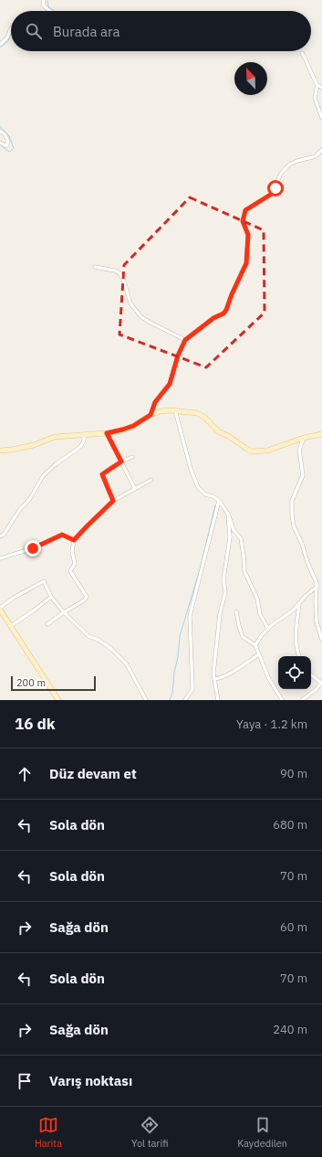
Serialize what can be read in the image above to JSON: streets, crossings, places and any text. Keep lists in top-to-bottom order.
{
  "scale_bar": "200 m",
  "north": "top left",
  "page": {
    "search": "Burada ara",
    "scale": "200 m",
    "heading": ["16 dk", "Yaya · 1.2 km"],
    "list": [
      ["Düz devam et", "90 m"],
      ["Sola dön", "680 m"],
      ["Sola dön", "70 m"],
      ["Sağa dön", "60 m"],
      ["Sola dön", "70 m"],
      ["Sağa dön", "240 m"],
      "Varış noktası"
    ],
    "nav": ["Harita", "Yol tarifi", "Kaydedilen"]
  }
}
